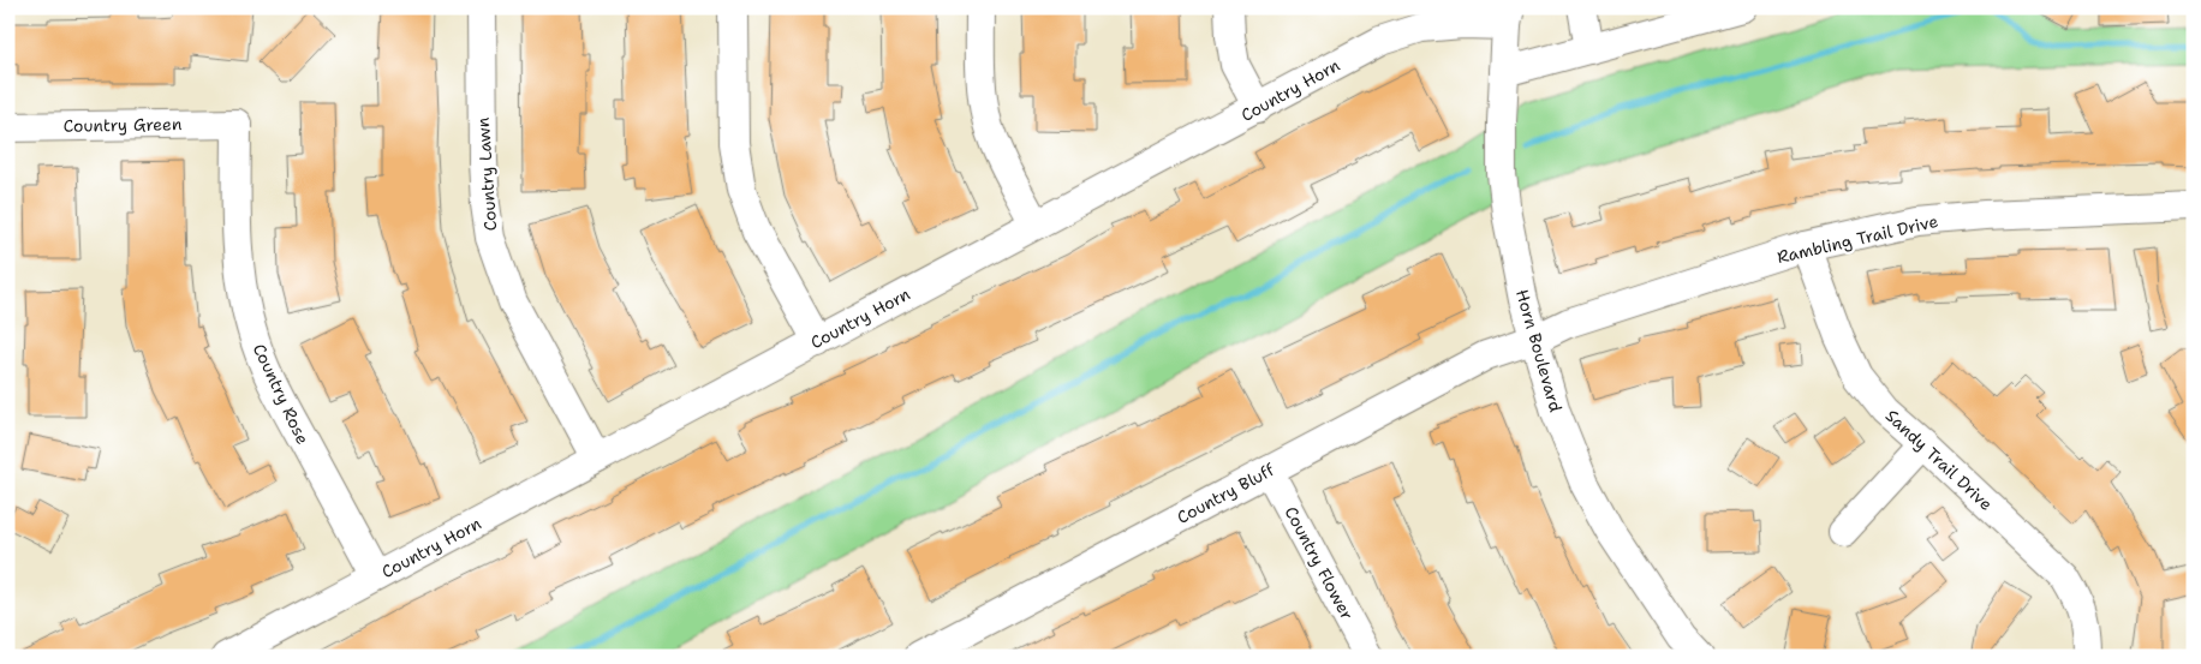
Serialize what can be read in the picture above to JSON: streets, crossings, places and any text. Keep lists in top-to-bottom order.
{
  "streets": {
    "street": [
      "Country Horn",
      "Country Green",
      "Country Lawn",
      "Rambling Trail Drive",
      "Horn Boulevard",
      "Country Rose",
      "Sandy Trail Drive",
      "Country Bluff",
      "Country Flower"
    ]
  },
  "crossings": [
    ["Country Horn", "Country Lawn"],
    ["Country Horn", "Horn Boulevard"],
    ["Country Horn", "Country Rose"],
    ["Country Green", "Country Rose"],
    ["Rambling Trail Drive", "Horn Boulevard"],
    ["Rambling Trail Drive", "Sandy Trail Drive"],
    ["Rambling Trail Drive", "Country Bluff"],
    ["Horn Boulevard", "Country Bluff"],
    ["Country Bluff", "Country Flower"]
  ]
}
